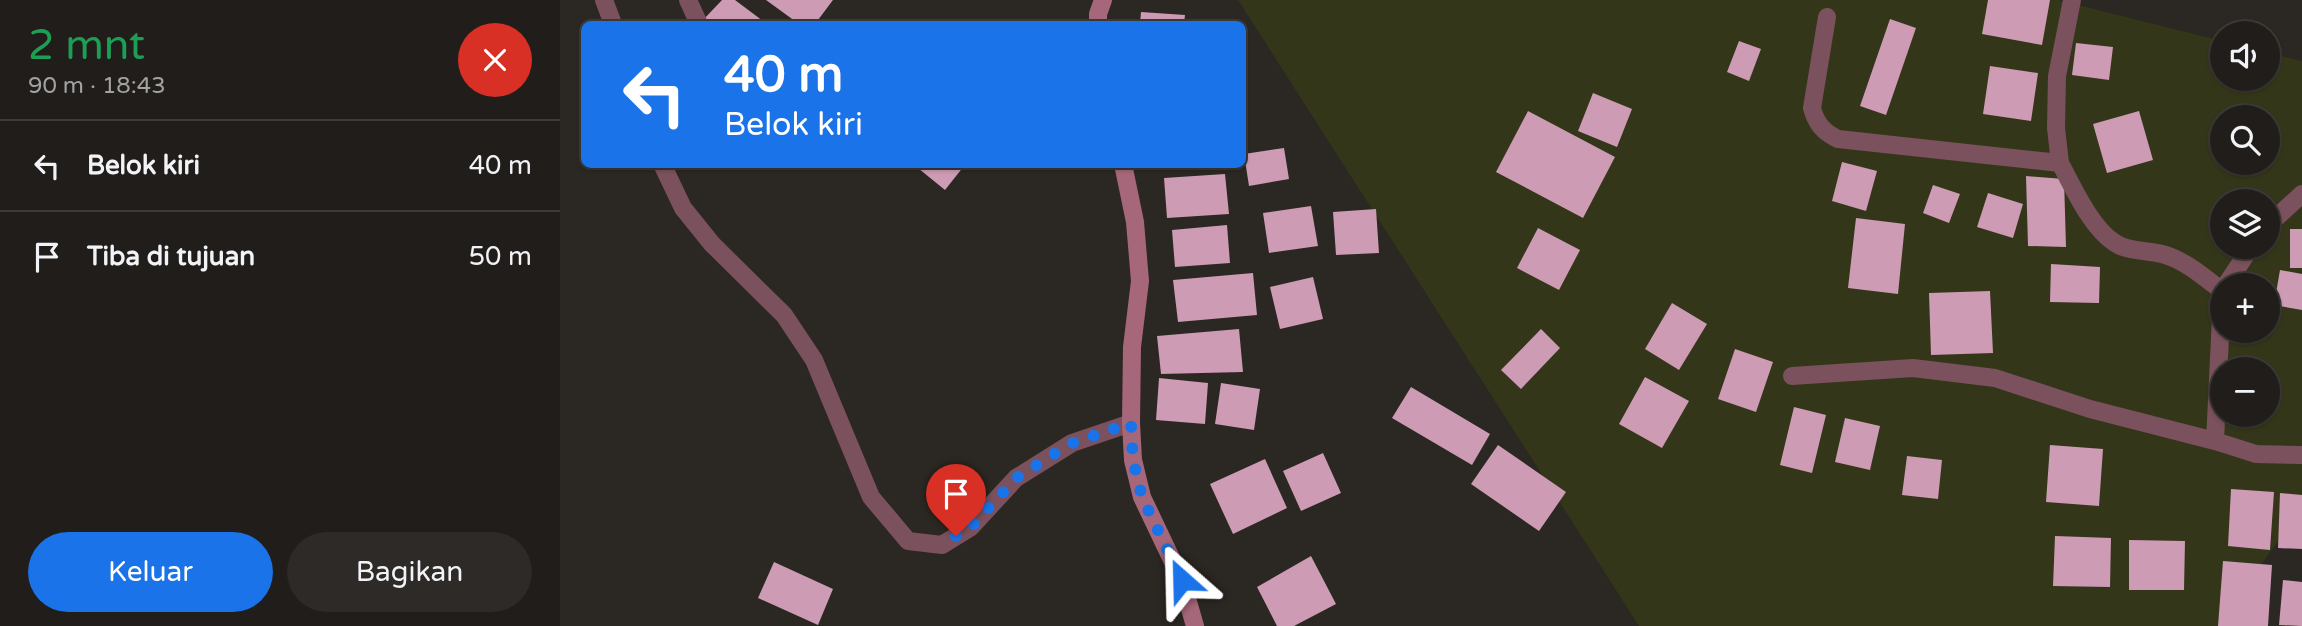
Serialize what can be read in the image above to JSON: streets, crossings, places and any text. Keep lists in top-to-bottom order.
{
  "page": {
    "heading": ["2 mnt", "90 m · 18:43"],
    "map_buttons": ["+", "−"],
    "turn": ["40 m", "Belok kiri"],
    "list": [
      {
        "name": "Belok kiri",
        "value": "40 m"
      },
      {
        "name": "Tiba di tujuan",
        "value": "50 m"
      }
    ],
    "buttons": ["Keluar", "Bagikan"]
  }
}
